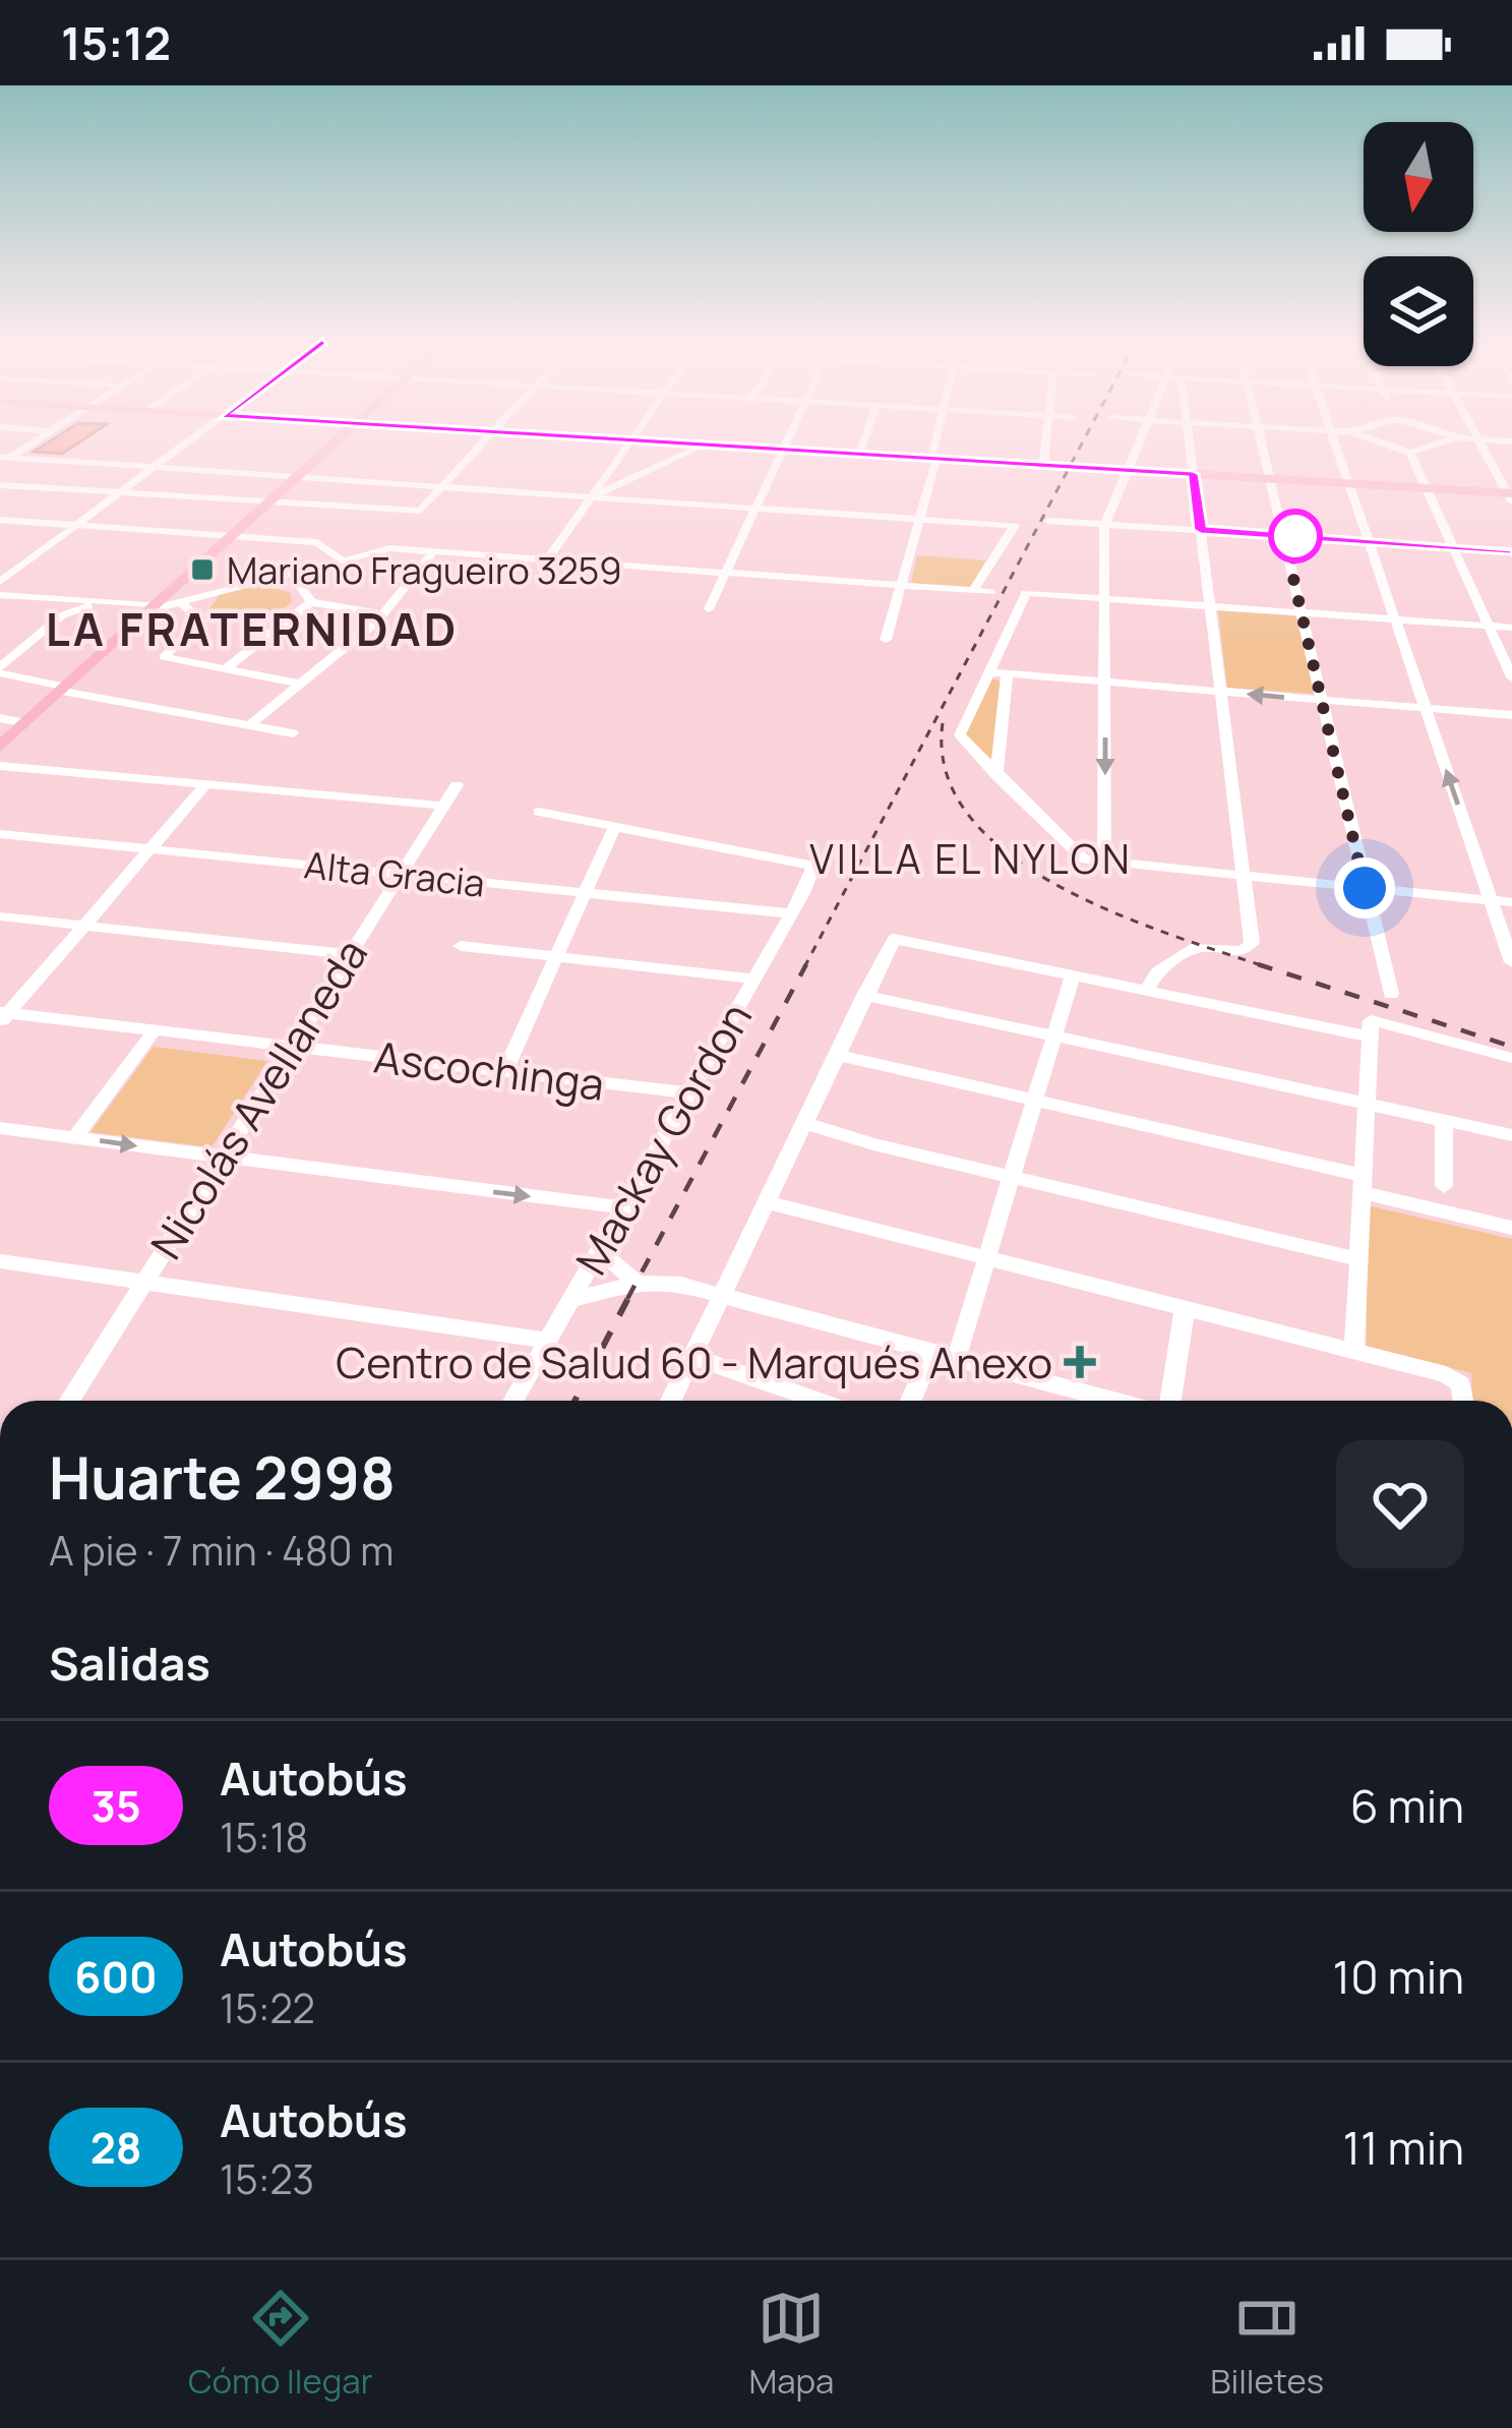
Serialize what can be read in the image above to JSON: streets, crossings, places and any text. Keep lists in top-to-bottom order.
{
  "streets": {
    "street": [
      "Alta Gracia",
      "Ascochinga",
      "Nicolás Avellaneda",
      "Mackay Gordon"
    ]
  },
  "crossings": [
    ["Alta Gracia", "Nicolás Avellaneda"],
    ["Alta Gracia", "Mackay Gordon"],
    ["Ascochinga", "Nicolás Avellaneda"],
    ["Ascochinga", "Mackay Gordon"]
  ],
  "districts": ["LA FRATERNIDAD", "VILLA EL NYLON"],
  "places": {
    "transit": ["Mariano Fragueiro 3259"],
    "health": ["Centro de Salud 60 - Marqués Anexo"]
  },
  "lines": ["bus line 35"],
  "north": "bottom",
  "page": {
    "status": "15:12",
    "heading": [
      ["Huarte 2998", "A pie · 7 min · 480 m"],
      "Salidas"
    ],
    "list": [
      {
        "mark": "35",
        "name": "Autobús",
        "note": "15:18",
        "value": "6 min"
      },
      {
        "mark": "600",
        "name": "Autobús",
        "note": "15:22",
        "value": "10 min"
      },
      {
        "mark": "28",
        "name": "Autobús",
        "note": "15:23",
        "value": "11 min"
      }
    ],
    "tabs": ["Cómo llegar", "Mapa", "Billetes"]
  }
}
